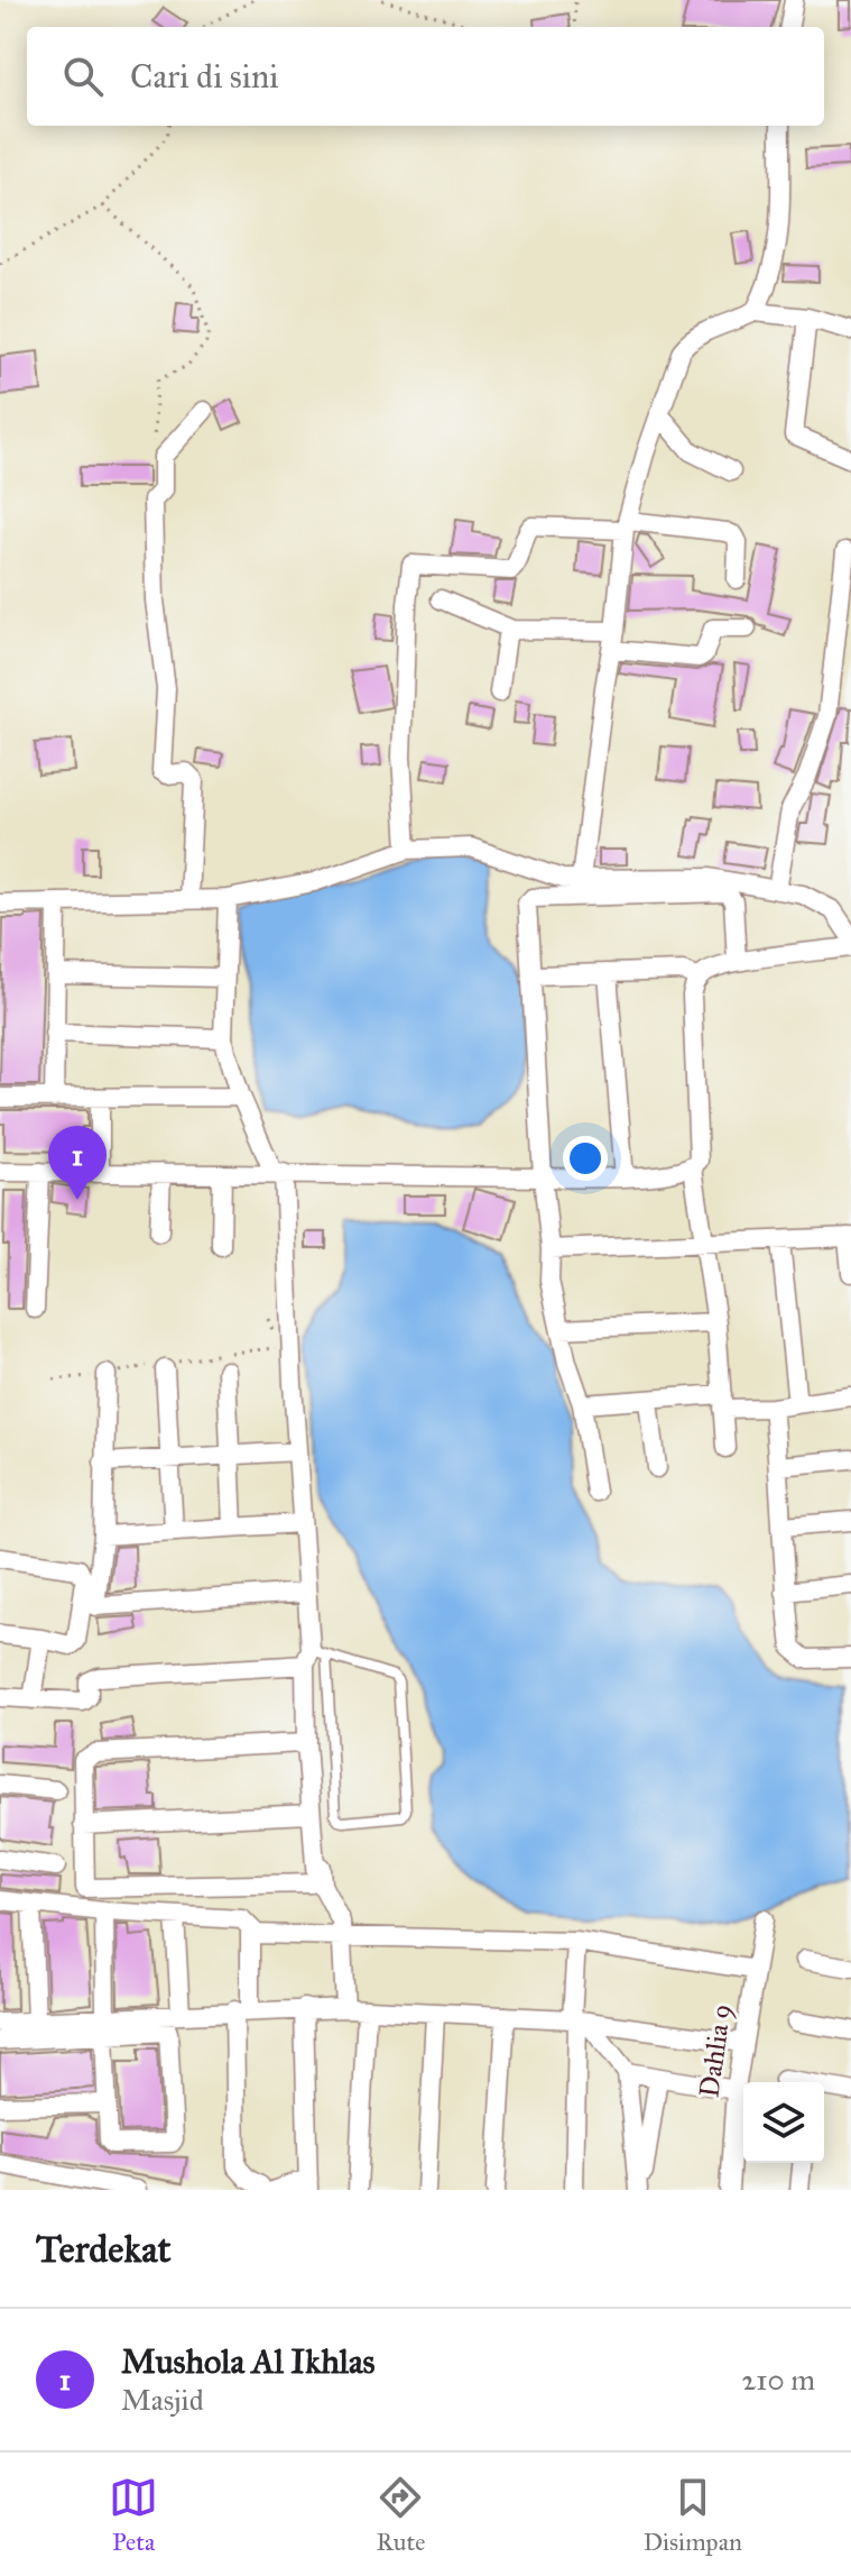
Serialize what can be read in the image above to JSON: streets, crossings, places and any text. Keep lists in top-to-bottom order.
{
  "streets": {
    "street": ["Dahlia 9"]
  },
  "page": {
    "search": "Cari di sini",
    "pins": "1",
    "heading": "Terdekat",
    "list": [
      {
        "mark": "1",
        "name": "Mushola Al Ikhlas",
        "note": "Masjid",
        "value": "210 m"
      }
    ],
    "nav": ["Peta", "Rute", "Disimpan"]
  }
}
